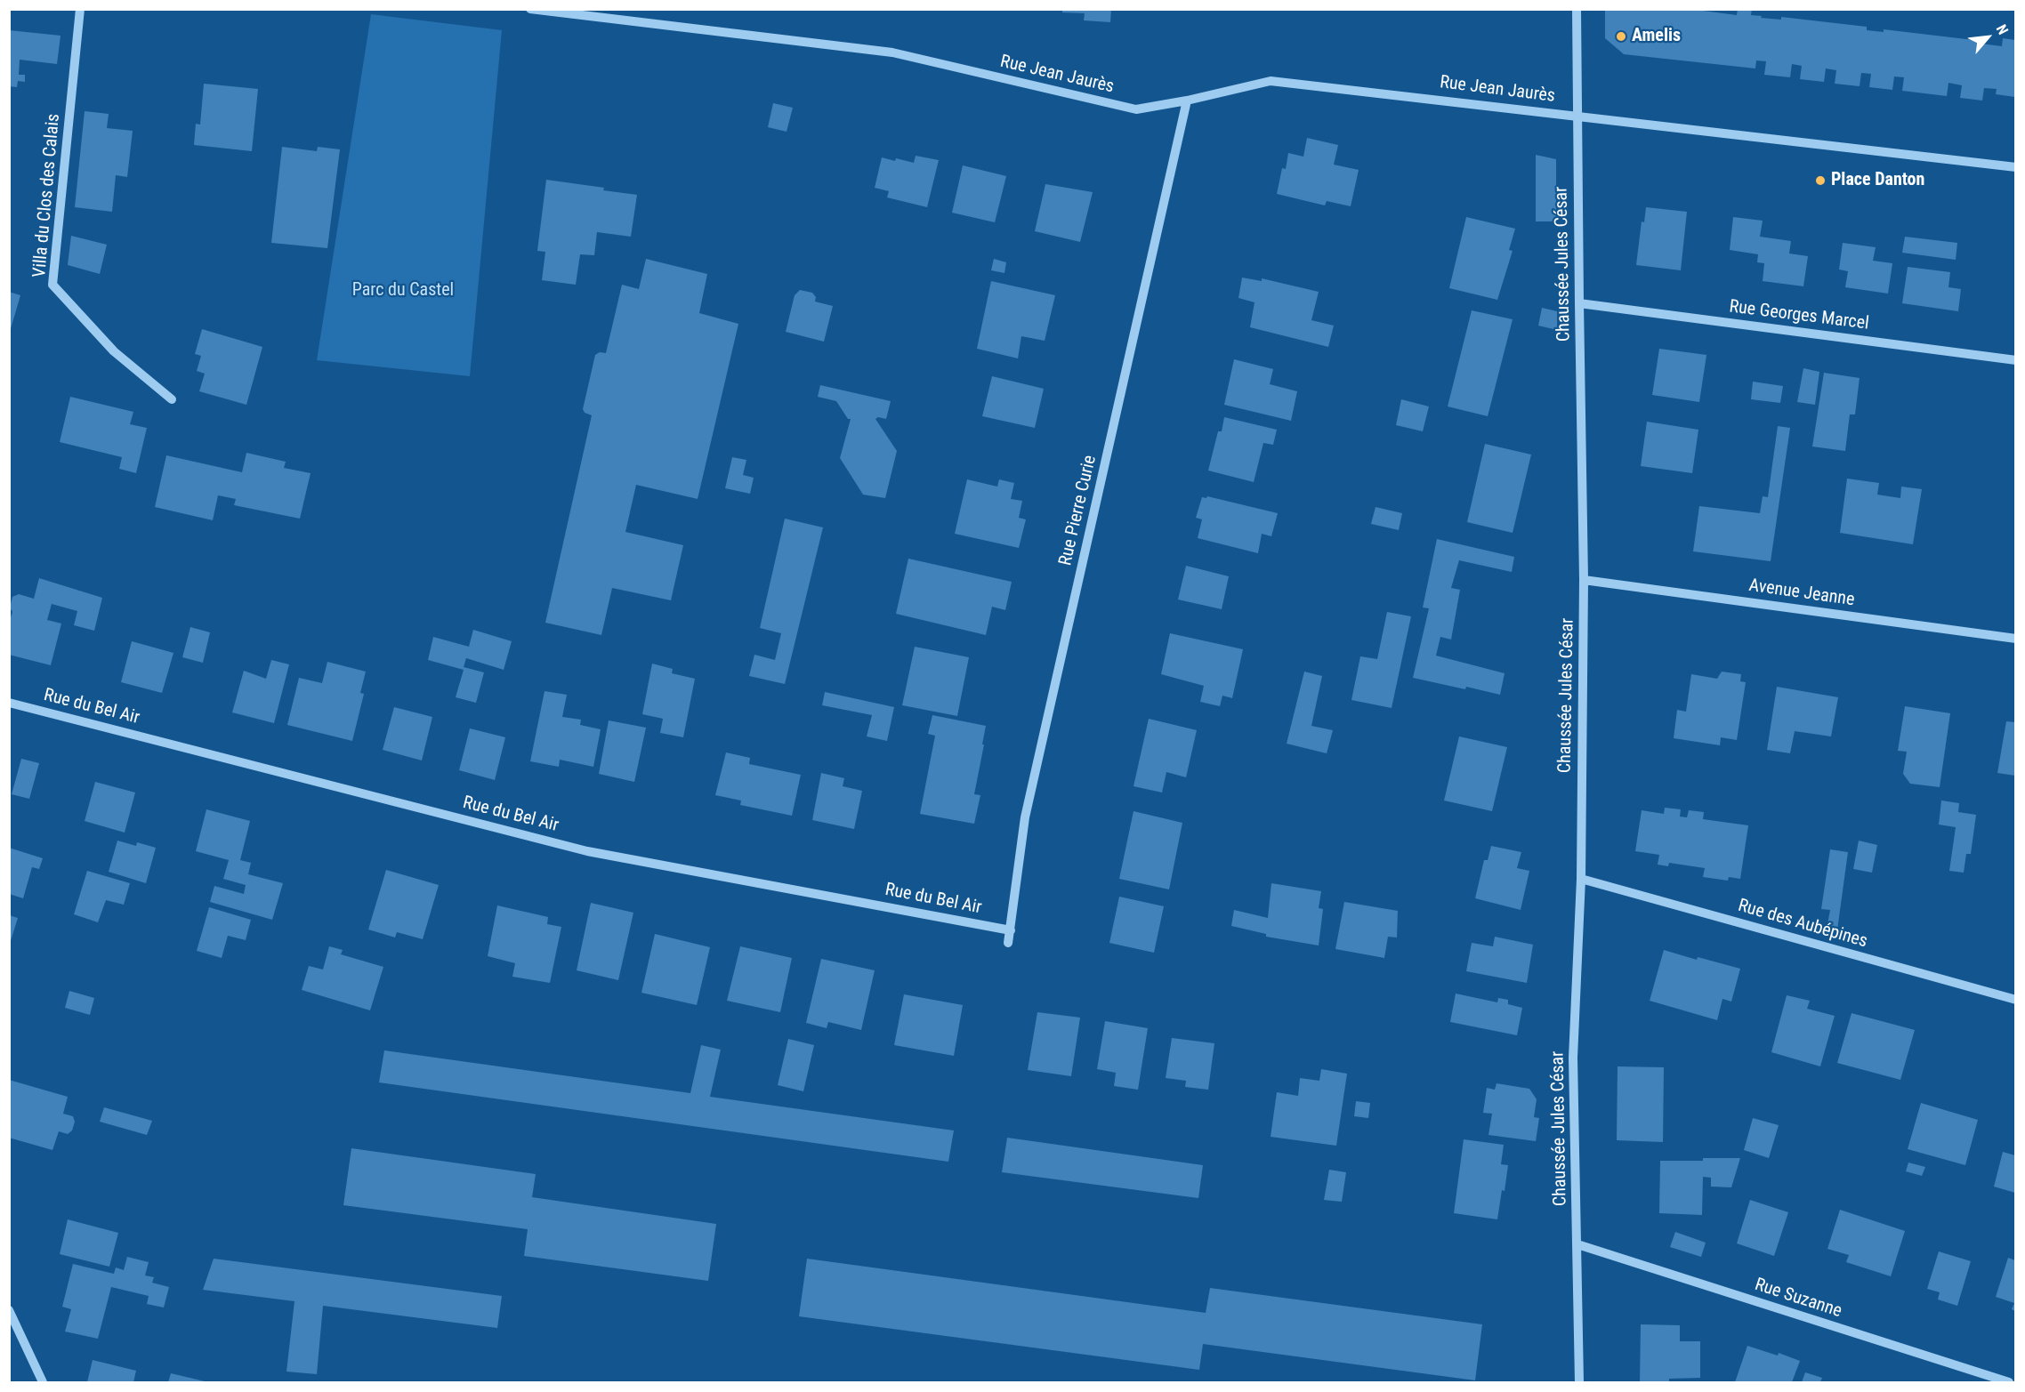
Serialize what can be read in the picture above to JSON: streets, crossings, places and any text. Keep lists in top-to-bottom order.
{
  "streets": {
    "street": [
      "Rue Jean Jaurès",
      "Villa du Clos des Calais",
      "Chaussée Jules César",
      "Rue Georges Marcel",
      "Rue Pierre Curie",
      "Avenue Jeanne",
      "Rue du Bel Air",
      "Rue des Aubépines",
      "Rue Suzanne"
    ]
  },
  "crossings": [
    ["Rue Jean Jaurès", "Chaussée Jules César"],
    ["Rue Jean Jaurès", "Rue Pierre Curie"],
    ["Chaussée Jules César", "Rue Georges Marcel"],
    ["Chaussée Jules César", "Avenue Jeanne"],
    ["Chaussée Jules César", "Rue des Aubépines"],
    ["Chaussée Jules César", "Rue Suzanne"],
    ["Rue Pierre Curie", "Rue du Bel Air"]
  ],
  "parks": ["Parc du Castel"],
  "places": ["Amelis", "Place Danton"],
  "north": "top right"
}
